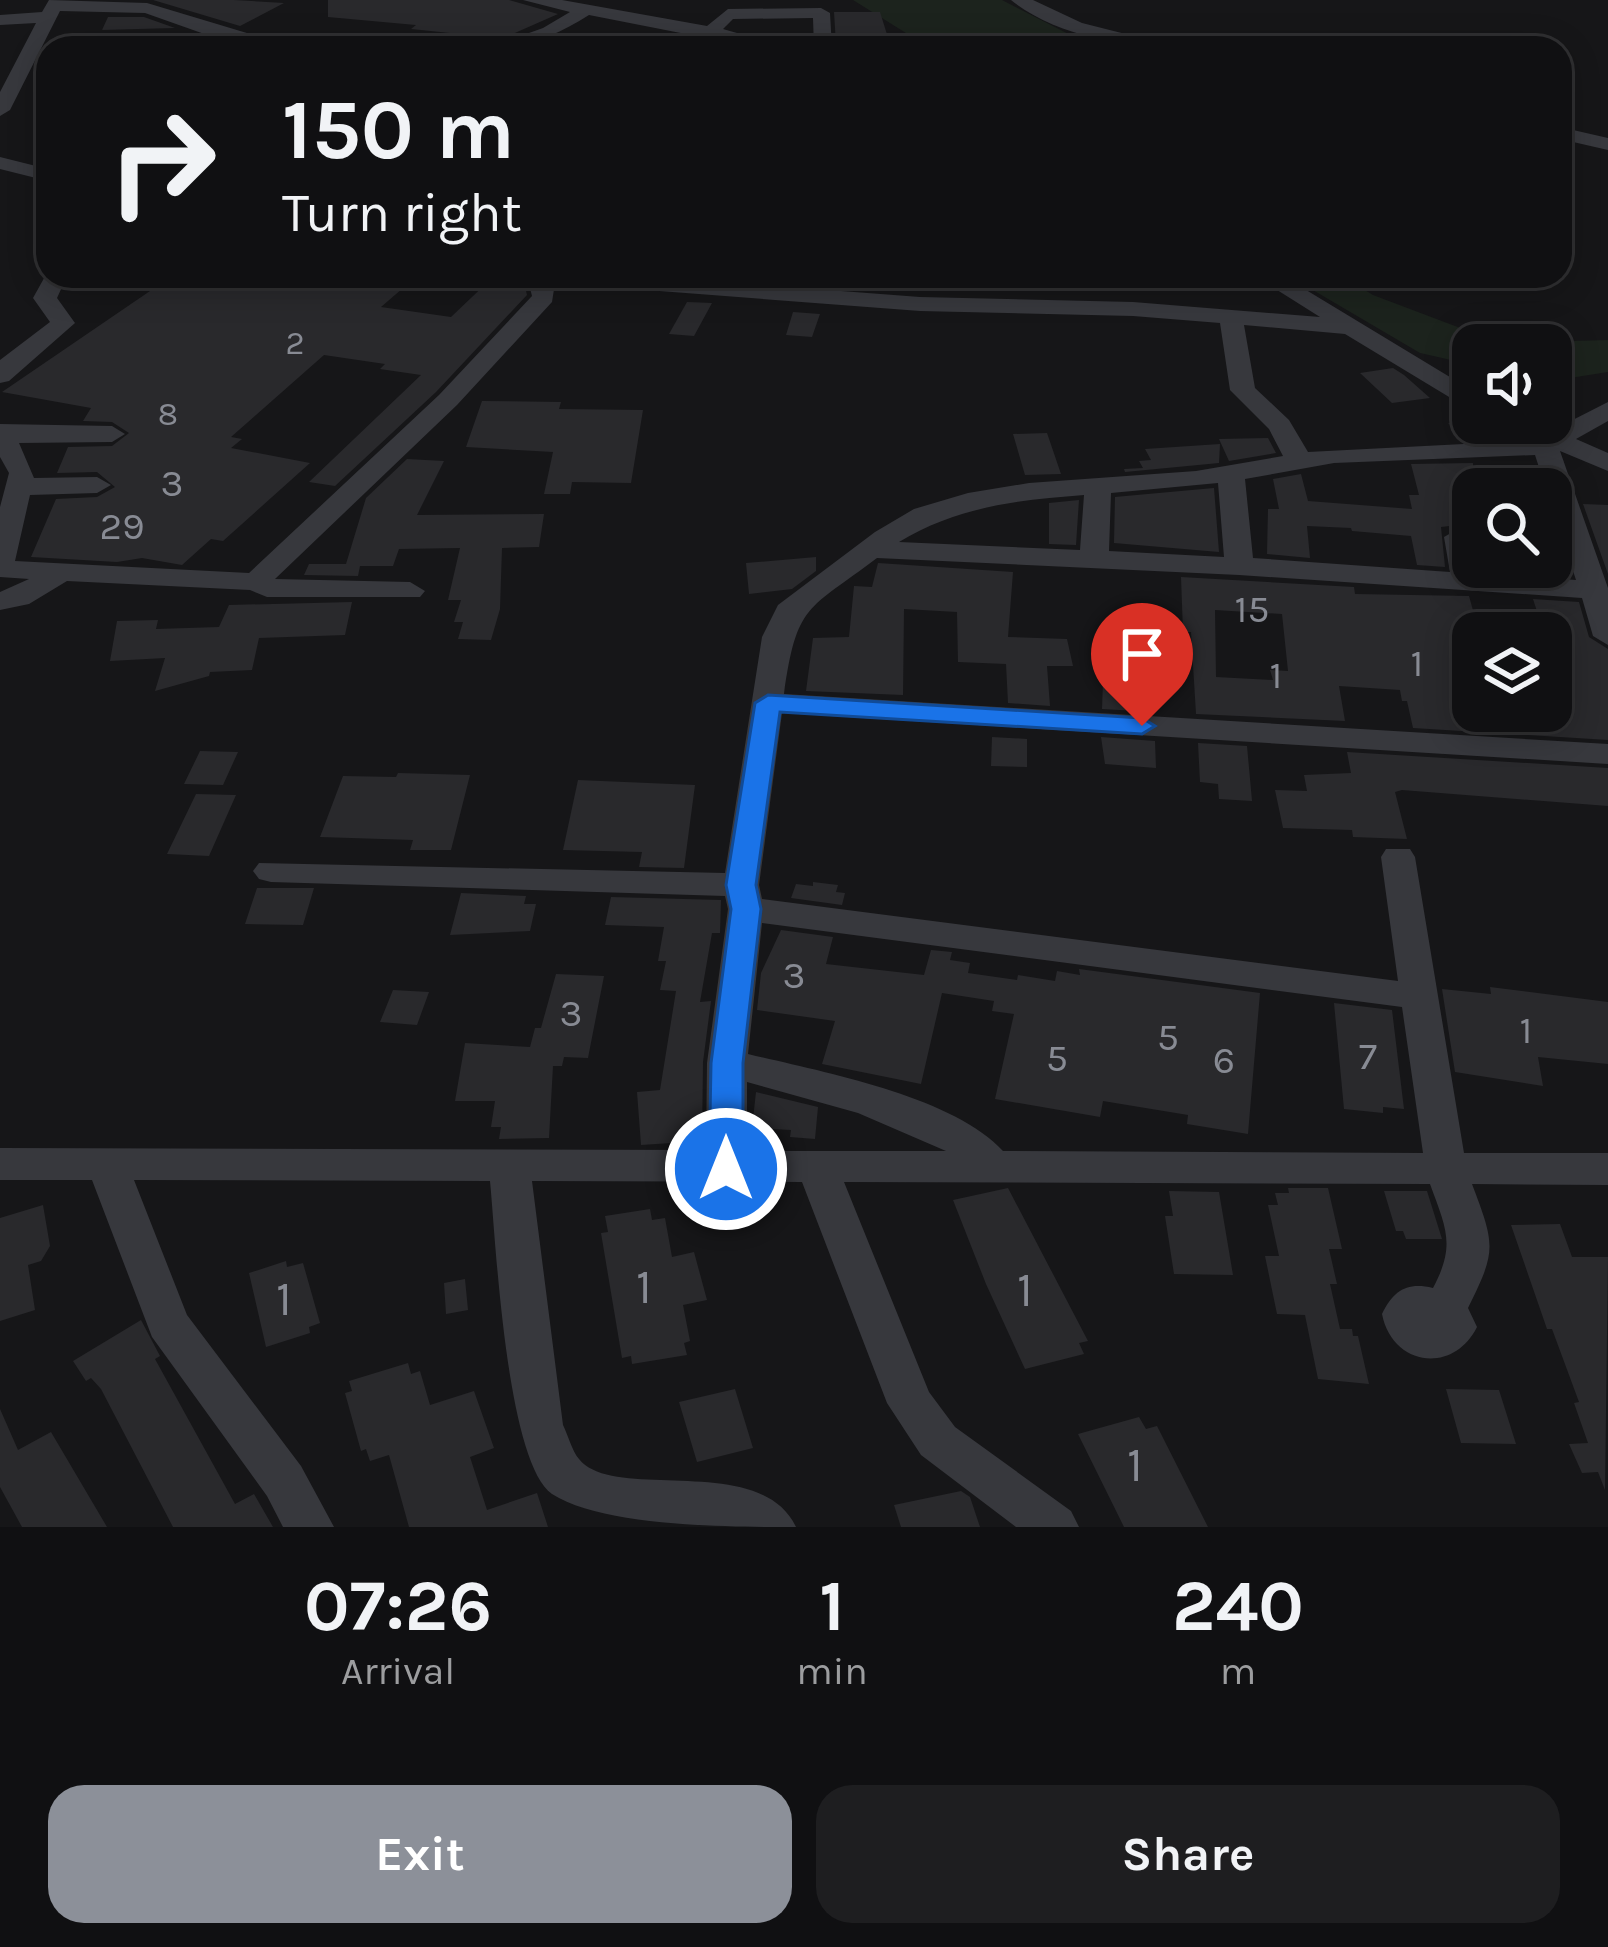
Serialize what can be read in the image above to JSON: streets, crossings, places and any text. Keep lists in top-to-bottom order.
{
  "house_numbers": [
    "2",
    "8",
    "3",
    "29",
    "15",
    "1",
    "1",
    "3",
    "3",
    "1",
    "5",
    "7",
    "5",
    "6",
    "1",
    "1",
    "1",
    "1"
  ],
  "page": {
    "turn": ["150 m", "Turn right"],
    "eta": [
      "07:26",
      "Arrival",
      "1",
      "min",
      "240",
      "m"
    ],
    "buttons": ["Exit", "Share"]
  }
}
